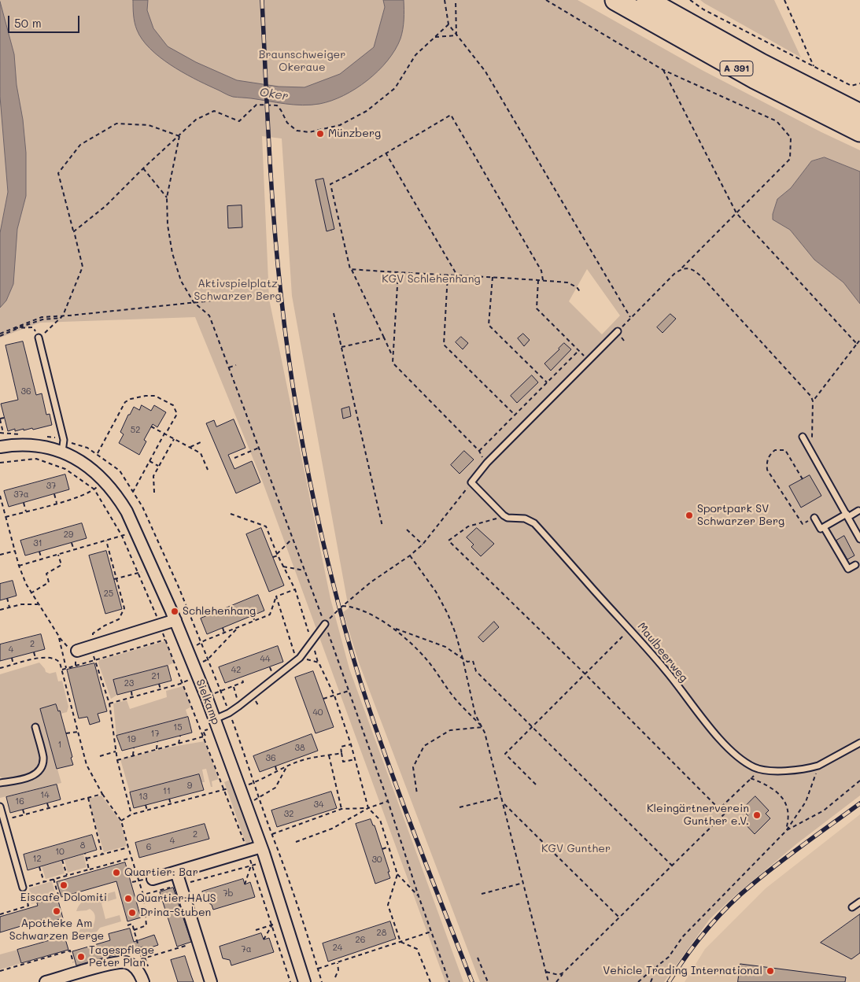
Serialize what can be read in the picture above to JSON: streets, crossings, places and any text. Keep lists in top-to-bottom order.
{
  "streets": {
    "highway": ["A 391"],
    "street": ["Sielkamp"],
    "lane": ["Maulbeerweg"]
  },
  "water": ["Oker"],
  "parks": [
    "Braunschweiger Okeraue",
    "KGV Schlehenhang",
    "Aktivspielplatz Schwarzer Berg",
    "KGV Gunther"
  ],
  "places": [
    "Münzberg",
    "Sportpark SV Schwarzer Berg",
    "Schlehenhang",
    "Kleingärtnerverein Gunther e.V.",
    "Quartier: Bar",
    "Eiscafe Dolomiti",
    "Quartier:HAUS",
    "Apotheke Am Schwarzen Berge",
    "Drina-Stuben",
    "Tagespflege Peter Plan",
    "Vehicle Trading International"
  ],
  "house_numbers": [
    "36",
    "52",
    "37",
    "37a",
    "29",
    "31",
    "25",
    "2",
    "4",
    "44",
    "42",
    "21",
    "23",
    "40",
    "15",
    "17",
    "19",
    "1",
    "38",
    "36",
    "9",
    "11",
    "14",
    "13",
    "16",
    "34",
    "32",
    "2",
    "4",
    "8",
    "6",
    "10",
    "12",
    "30",
    "7b",
    "28",
    "26",
    "24",
    "7a"
  ],
  "scale_bar": "50 m"
}
